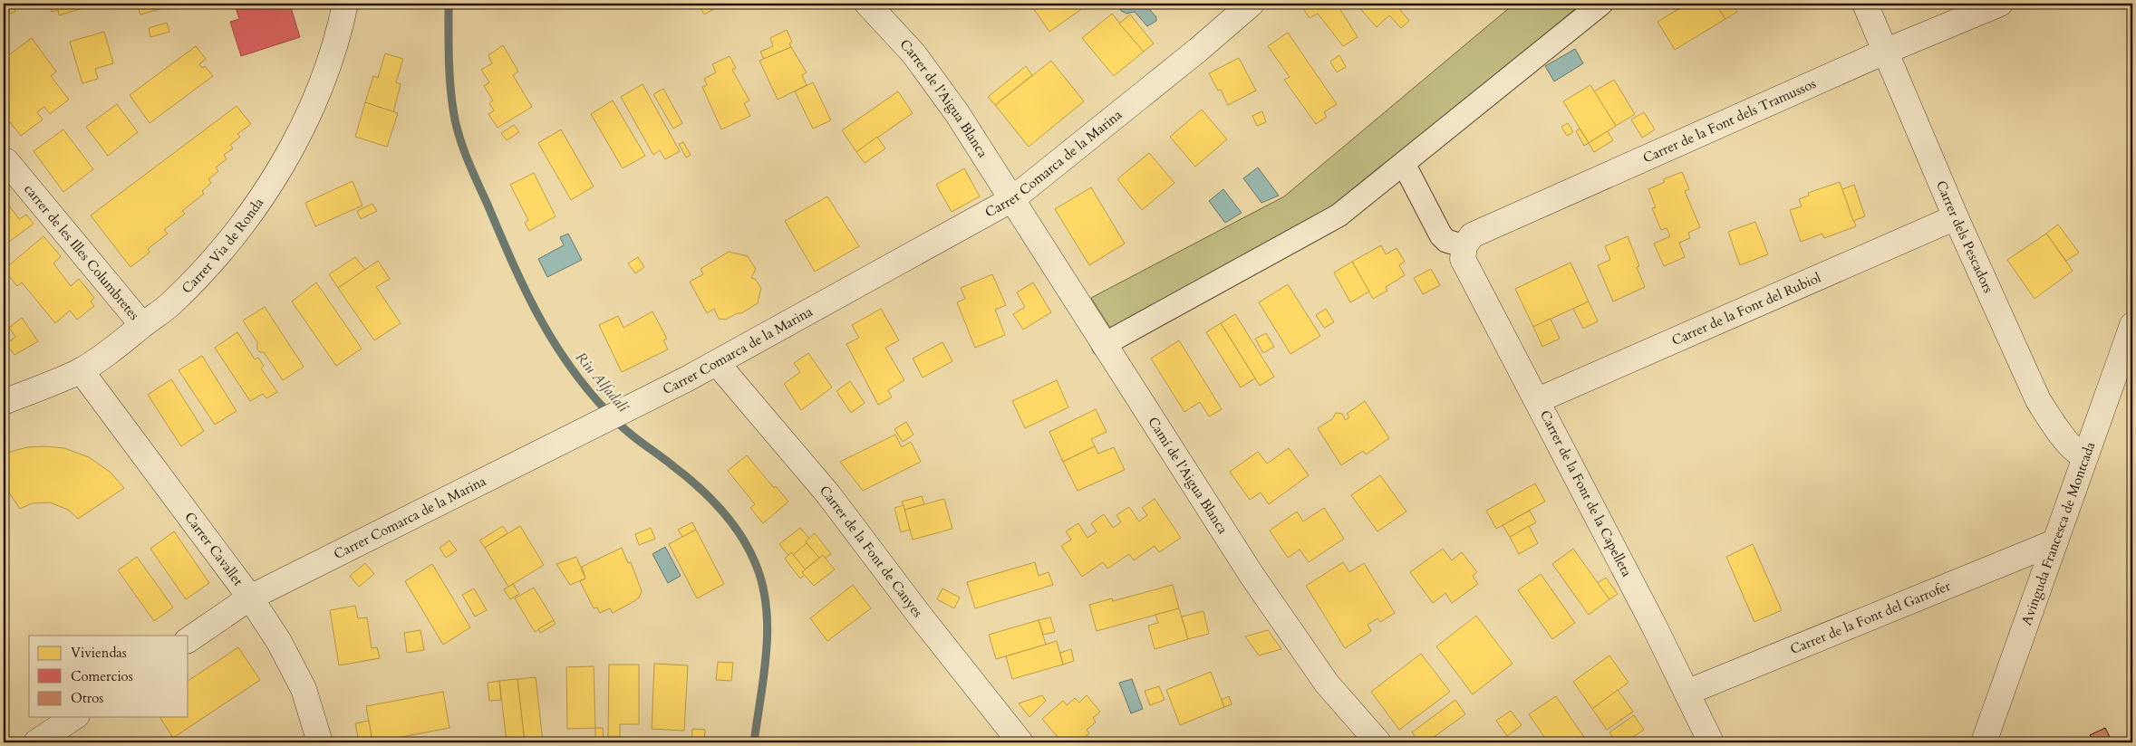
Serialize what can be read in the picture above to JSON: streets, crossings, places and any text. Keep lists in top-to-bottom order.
{
  "streets": {
    "street": [
      "Carrer de l’Aigua Blanca",
      "Carrer de la Font dels Tramussos",
      "Carrer Comarca de la Marina",
      "Carrer dels Pescadors",
      "Carrer Via de Ronda",
      "carrer de les Illes Columbretes",
      "Carrer de la Font del Rubiol",
      "Camí de l’Aigua Blanca",
      "Carrer de la Font de la Capelleta",
      "Avinguda Francesca de Montcada",
      "Carrer Cavallet",
      "Carrer de la Font de Canyes",
      "Carrer de la Font del Garrofer"
    ]
  },
  "crossings": [
    ["Carrer de l’Aigua Blanca", "Carrer Comarca de la Marina"],
    ["Carrer de l’Aigua Blanca", "Camí de l’Aigua Blanca"],
    ["Carrer de la Font dels Tramussos", "Carrer dels Pescadors"],
    ["Carrer de la Font dels Tramussos", "Carrer de la Font de la Capelleta"],
    ["Carrer Comarca de la Marina", "Camí de l’Aigua Blanca"],
    ["Carrer Comarca de la Marina", "Carrer Cavallet"],
    ["Carrer Comarca de la Marina", "Carrer de la Font de Canyes"],
    ["Carrer dels Pescadors", "Carrer de la Font del Rubiol"],
    ["Carrer dels Pescadors", "Avinguda Francesca de Montcada"],
    ["Carrer Via de Ronda", "carrer de les Illes Columbretes"],
    ["Carrer Via de Ronda", "Carrer Cavallet"],
    ["Carrer de la Font del Rubiol", "Carrer de la Font de la Capelleta"],
    ["Carrer de la Font de la Capelleta", "Carrer de la Font del Garrofer"],
    ["Avinguda Francesca de Montcada", "Carrer de la Font del Garrofer"]
  ],
  "water": ["Riu Alfadalí"],
  "legend": ["Viviendas", "Comercios", "Otros"]
}
